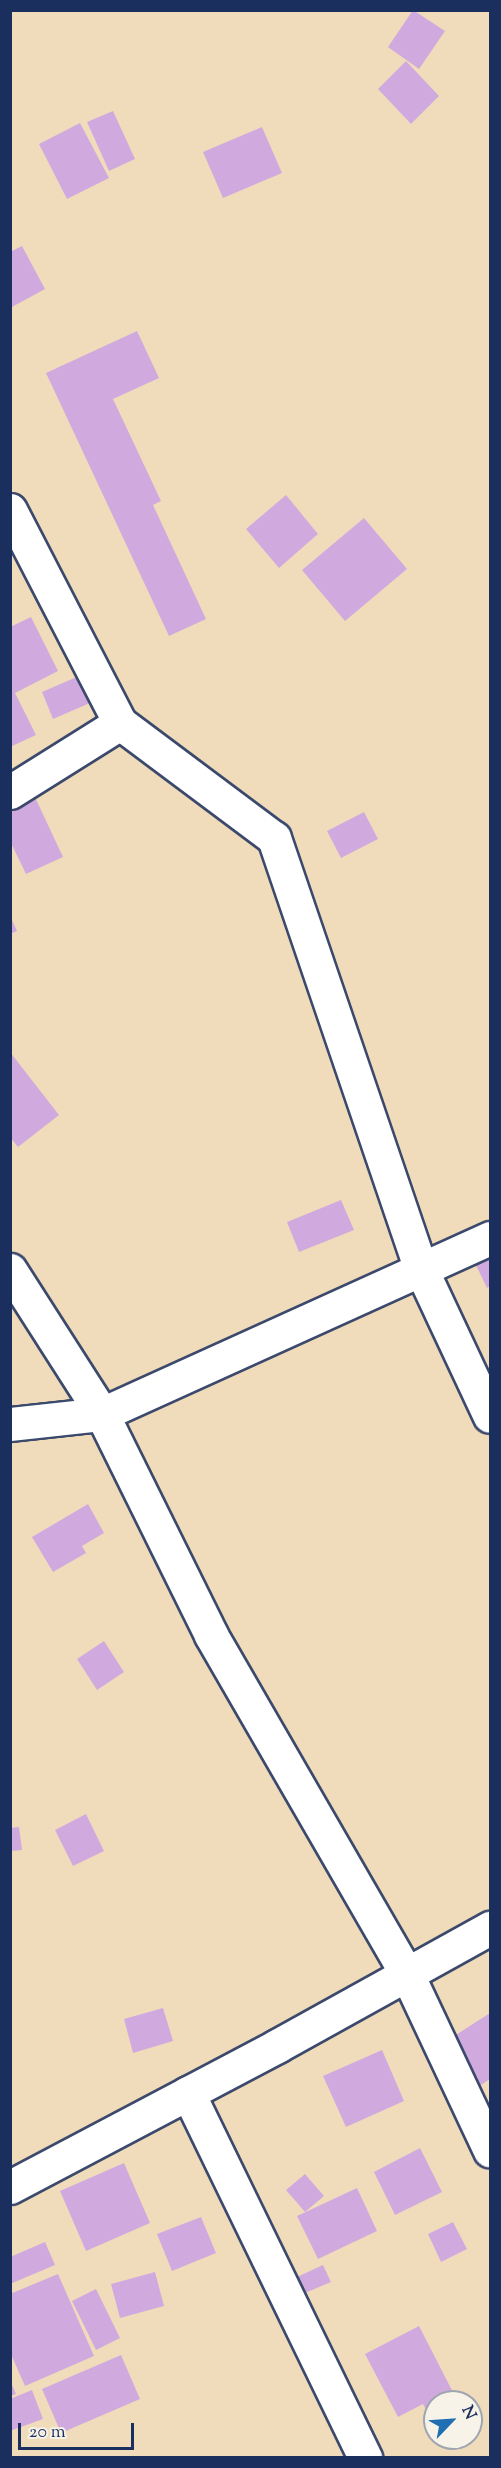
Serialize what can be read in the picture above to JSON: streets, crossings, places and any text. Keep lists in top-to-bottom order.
{
  "scale_bar": "20 m",
  "north": "top right"
}
